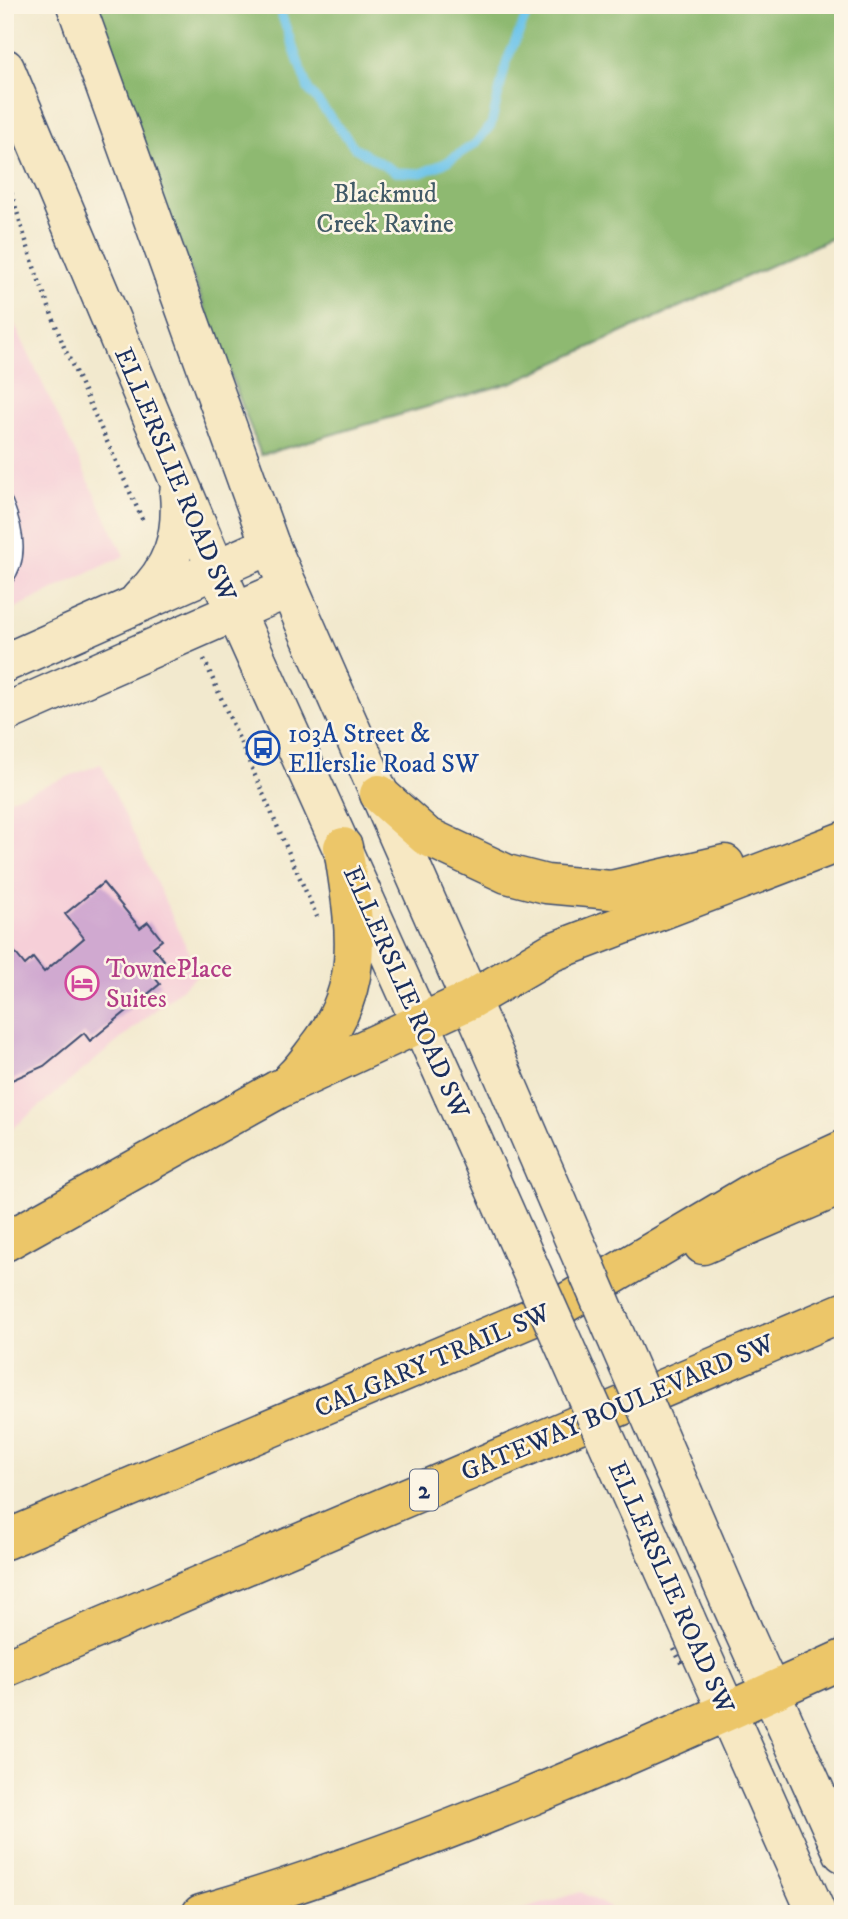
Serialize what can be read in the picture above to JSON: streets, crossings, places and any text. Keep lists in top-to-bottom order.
{
  "streets": {
    "highway": ["CALGARY TRAIL SW", "GATEWAY BOULEVARD SW", "2"],
    "main road": ["ELLERSLIE ROAD SW"]
  },
  "parks": ["Blackmud Creek Ravine"],
  "places": {
    "bus stop": ["103A Street & Ellerslie Road SW"],
    "hotel": ["TownePlace Suites"]
  }
}
